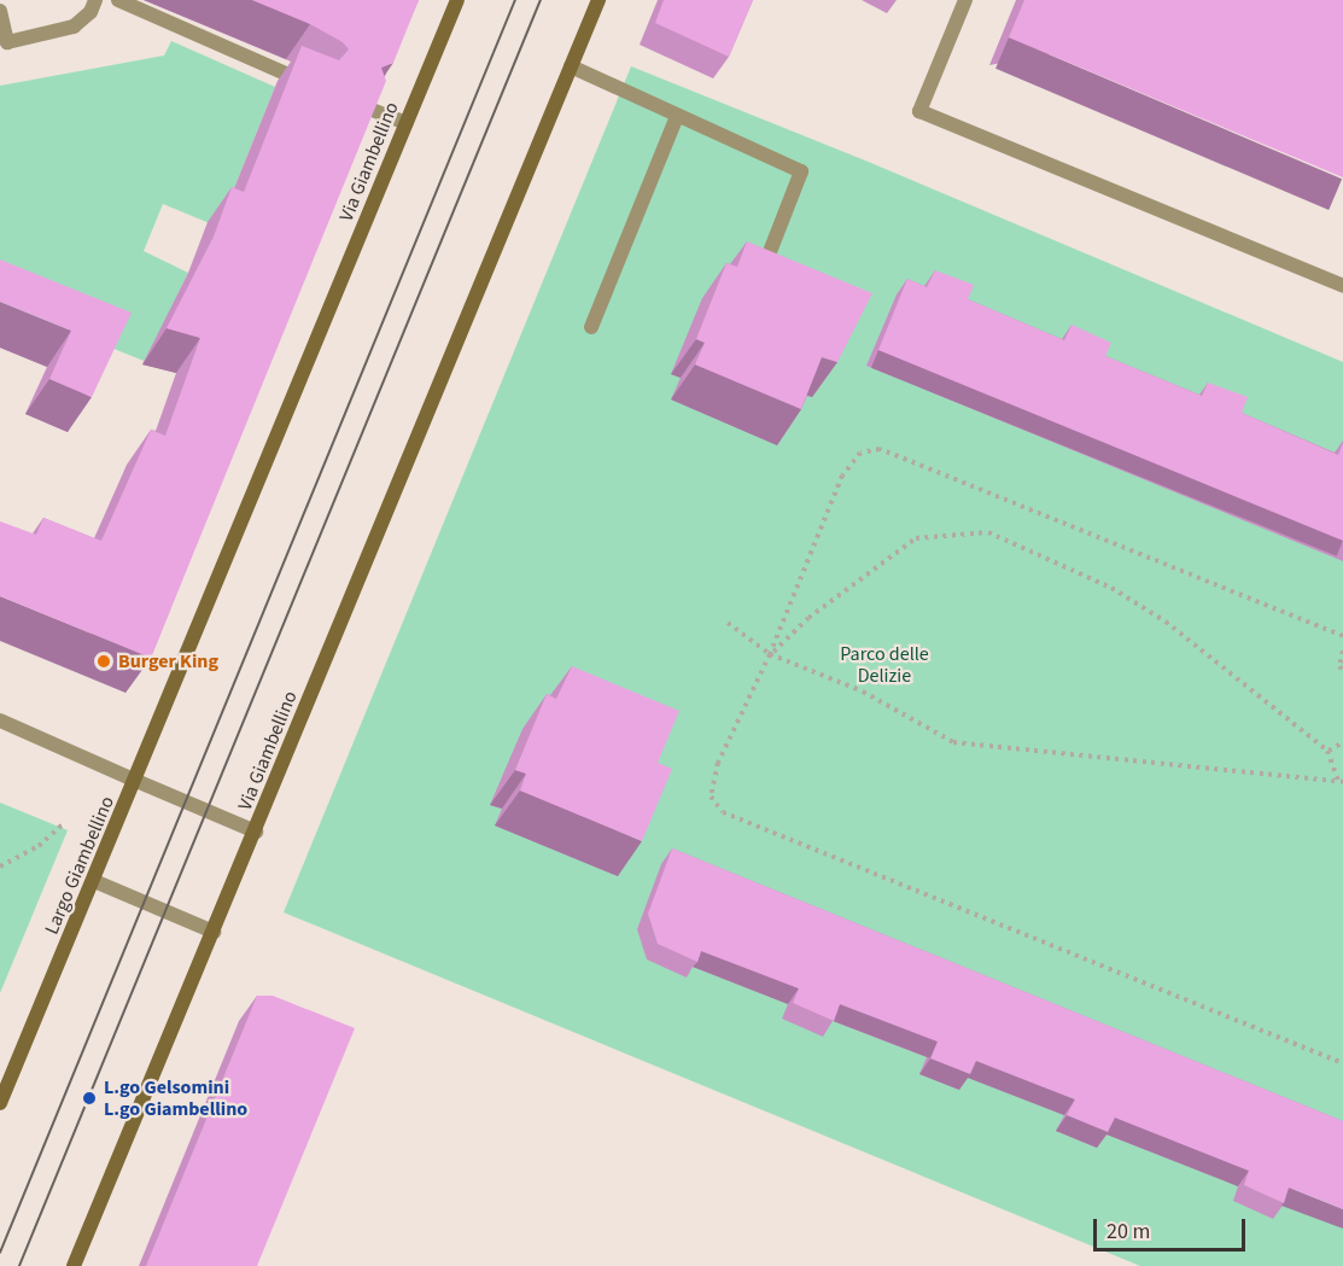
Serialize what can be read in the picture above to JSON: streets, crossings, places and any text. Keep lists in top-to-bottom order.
{
  "streets": {
    "street": ["Via Giambellino", "Largo Giambellino"]
  },
  "crossings": [
    ["Via Giambellino", "Largo Giambellino"]
  ],
  "parks": ["Parco delle Delizie"],
  "places": ["Burger King", "L.go Gelsomini L.go Giambellino"],
  "scale_bar": "20 m"
}
